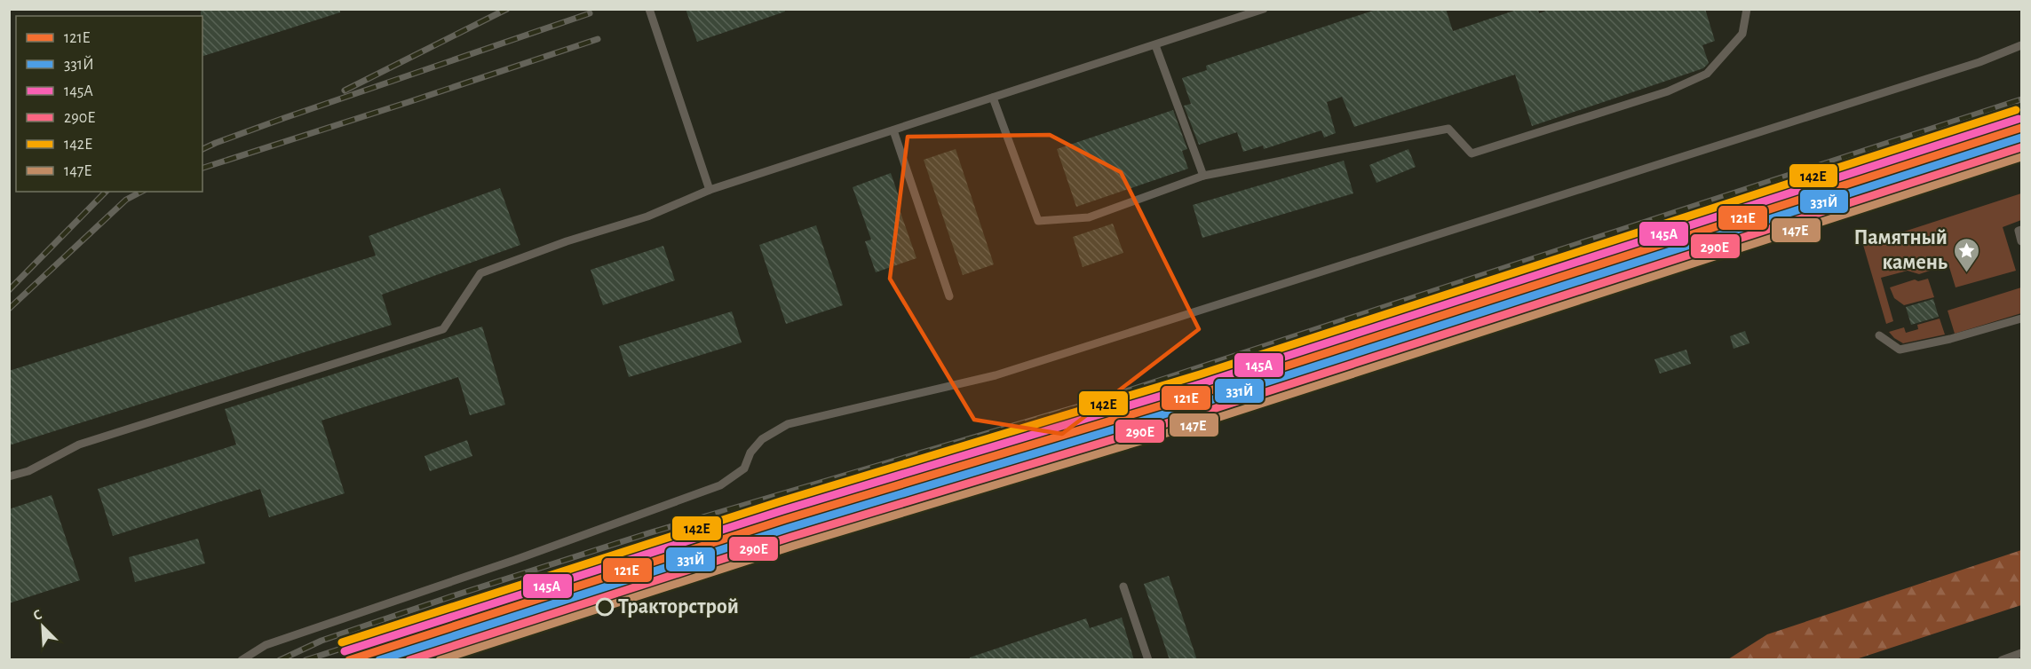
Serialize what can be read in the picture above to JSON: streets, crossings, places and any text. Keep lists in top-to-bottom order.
{
  "places": {
    "place": ["Памятный камень"],
    "other": ["Тракторстрой"]
  },
  "lines": [
    "transit line 142Е",
    "transit line 145А",
    "transit line 121Е",
    "transit line 331Й",
    "transit line 290Е",
    "transit line 147Е"
  ],
  "legend": [
    "121Е",
    "331Й",
    "145А",
    "290Е",
    "142Е",
    "147Е"
  ],
  "north": "top left"
}
